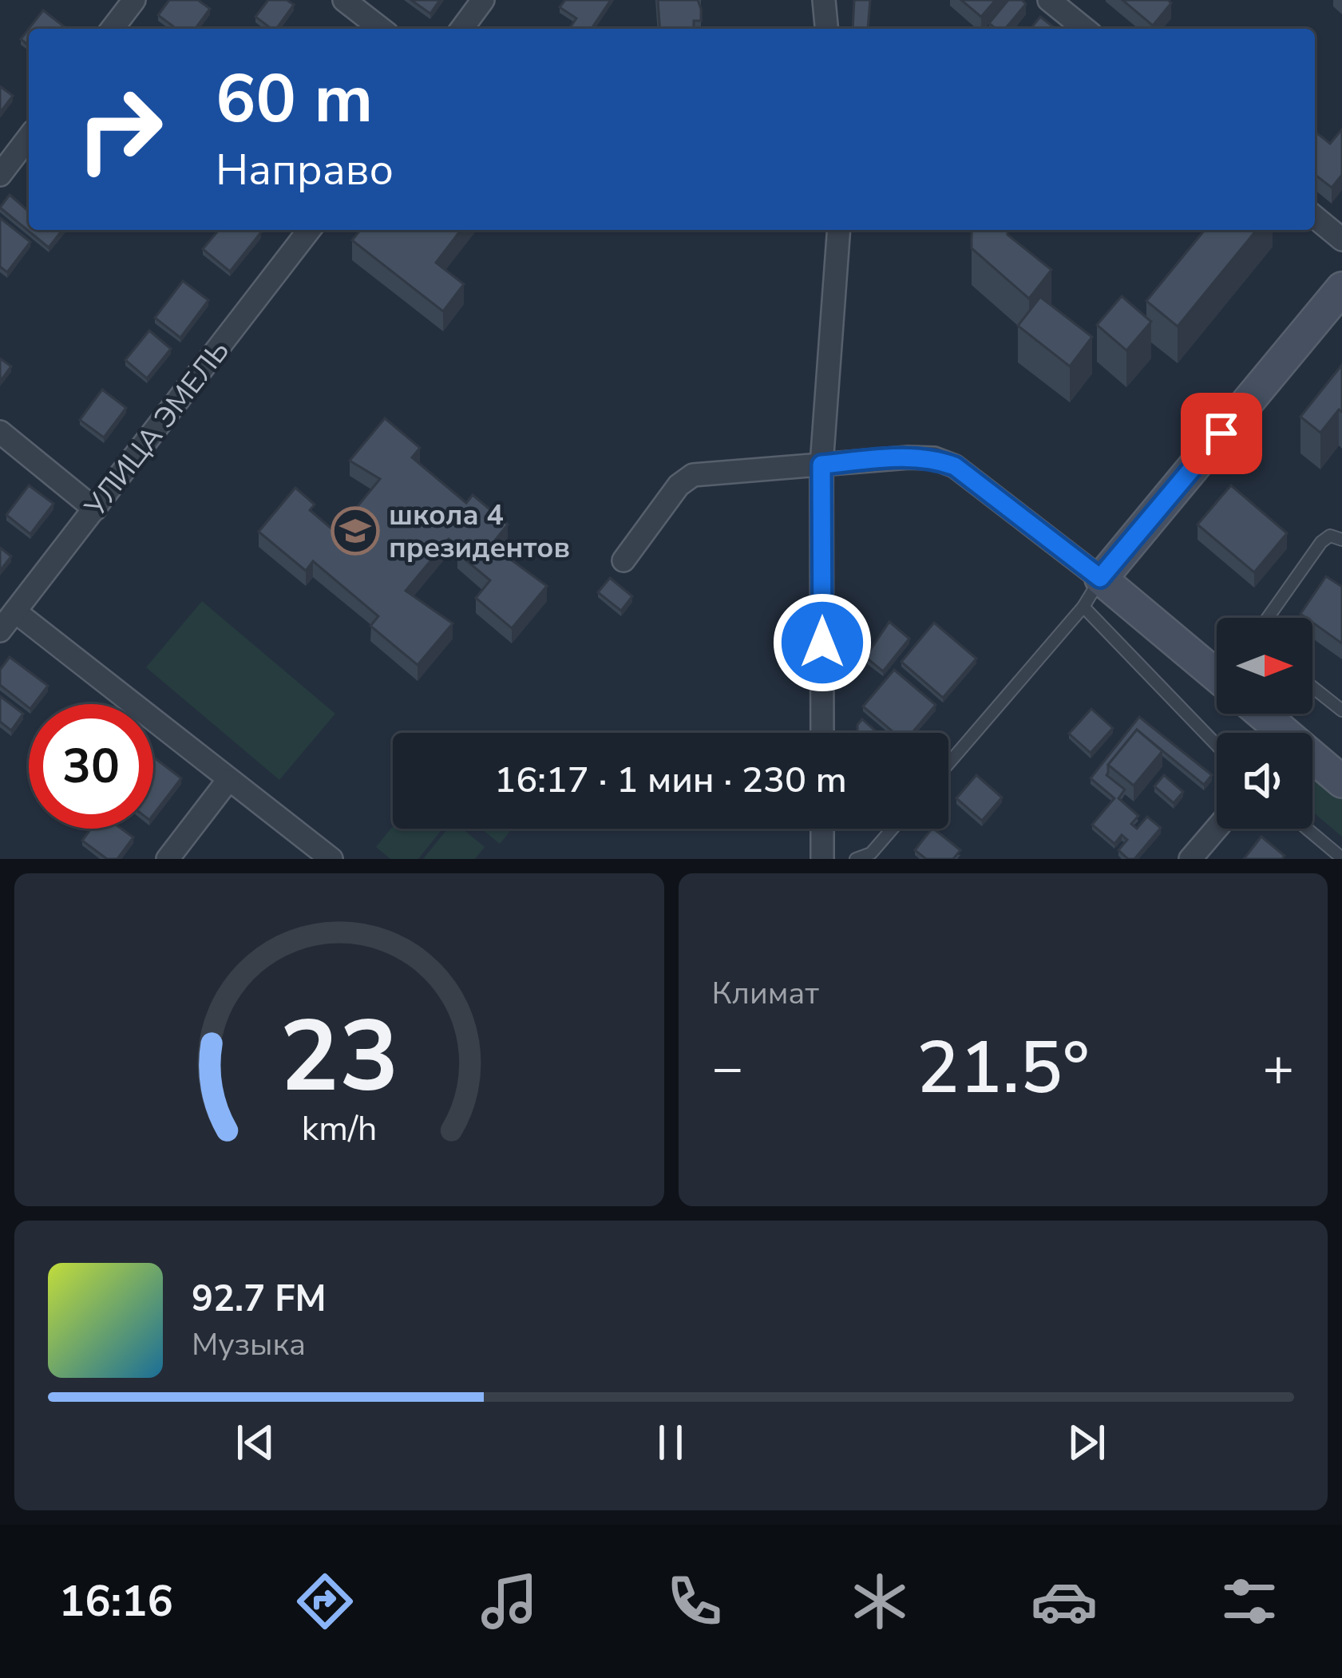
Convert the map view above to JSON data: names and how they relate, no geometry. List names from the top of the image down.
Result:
{
  "streets": {
    "street": ["УЛИЦА ЭМЕЛЬ"]
  },
  "places": {
    "school or university": ["школа 4 президентов"]
  },
  "north": "right",
  "page": {
    "turn": ["60 m", "Направо"],
    "limit": "30",
    "trip": "16:17 · 1 мин · 230 m",
    "tile": "Климат",
    "heat": ["−", "21.5°", "+"],
    "song": ["92.7 FM", "Музыка"],
    "tabs": "16:16",
    "gauge": ["23", "km/h"]
  }
}
